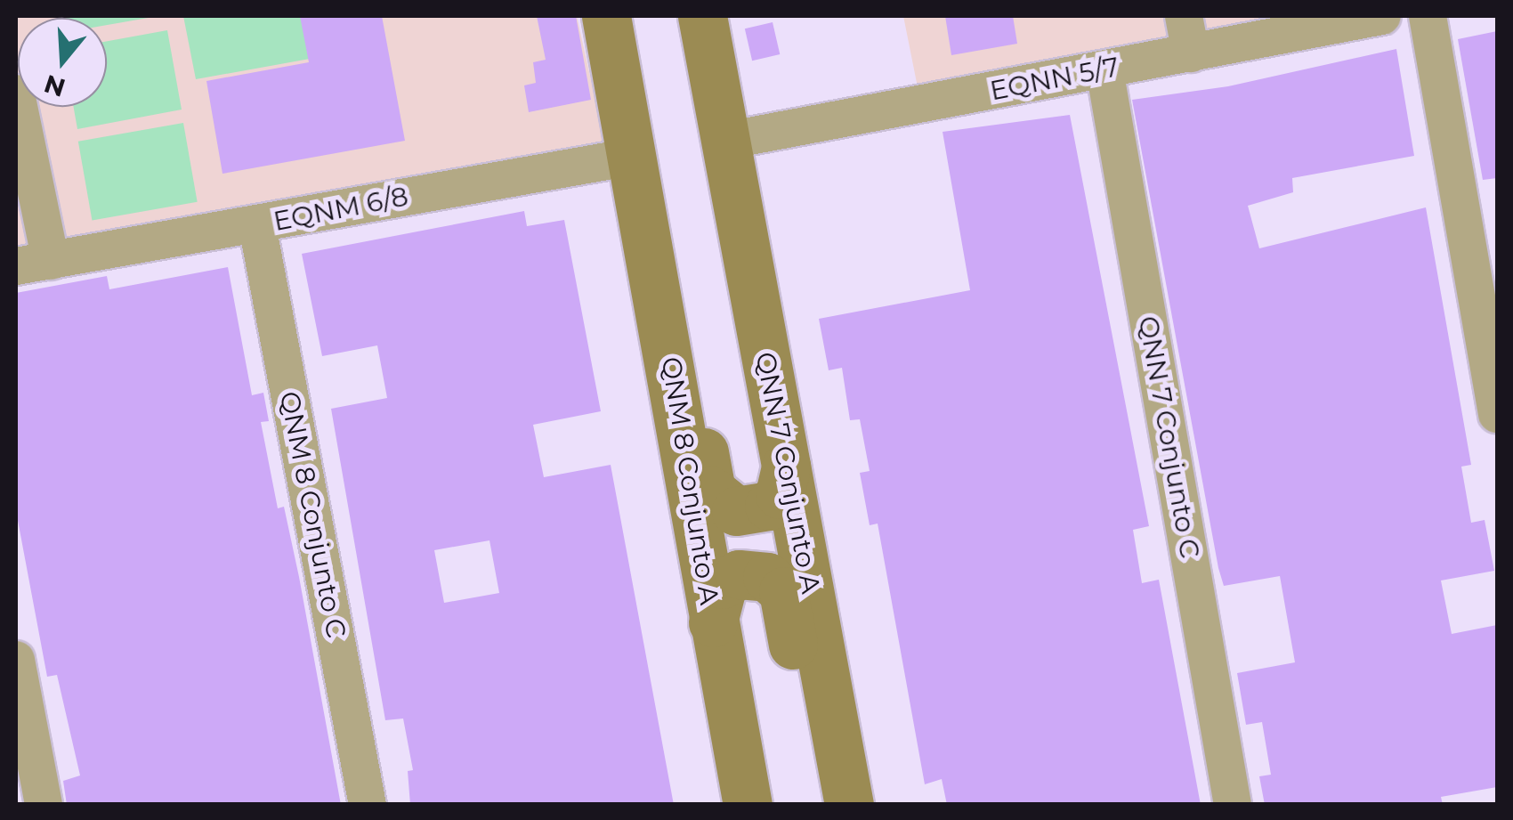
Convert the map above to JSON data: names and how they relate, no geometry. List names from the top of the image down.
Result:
{
  "streets": {
    "main road": ["QNN 7 Conjunto A", "QNM 8 Conjunto A"],
    "street": [
      "EQNN 5/7",
      "EQNM 6/8",
      "QNN 7 Conjunto C",
      "QNM 8 Conjunto C"
    ]
  },
  "crossings": [
    ["EQNN 5/7", "QNN 7 Conjunto C"],
    ["EQNN 5/7", "QNN 7 Conjunto A"],
    ["EQNM 6/8", "QNM 8 Conjunto A"],
    ["EQNM 6/8", "QNM 8 Conjunto C"]
  ],
  "north": "bottom"
}
